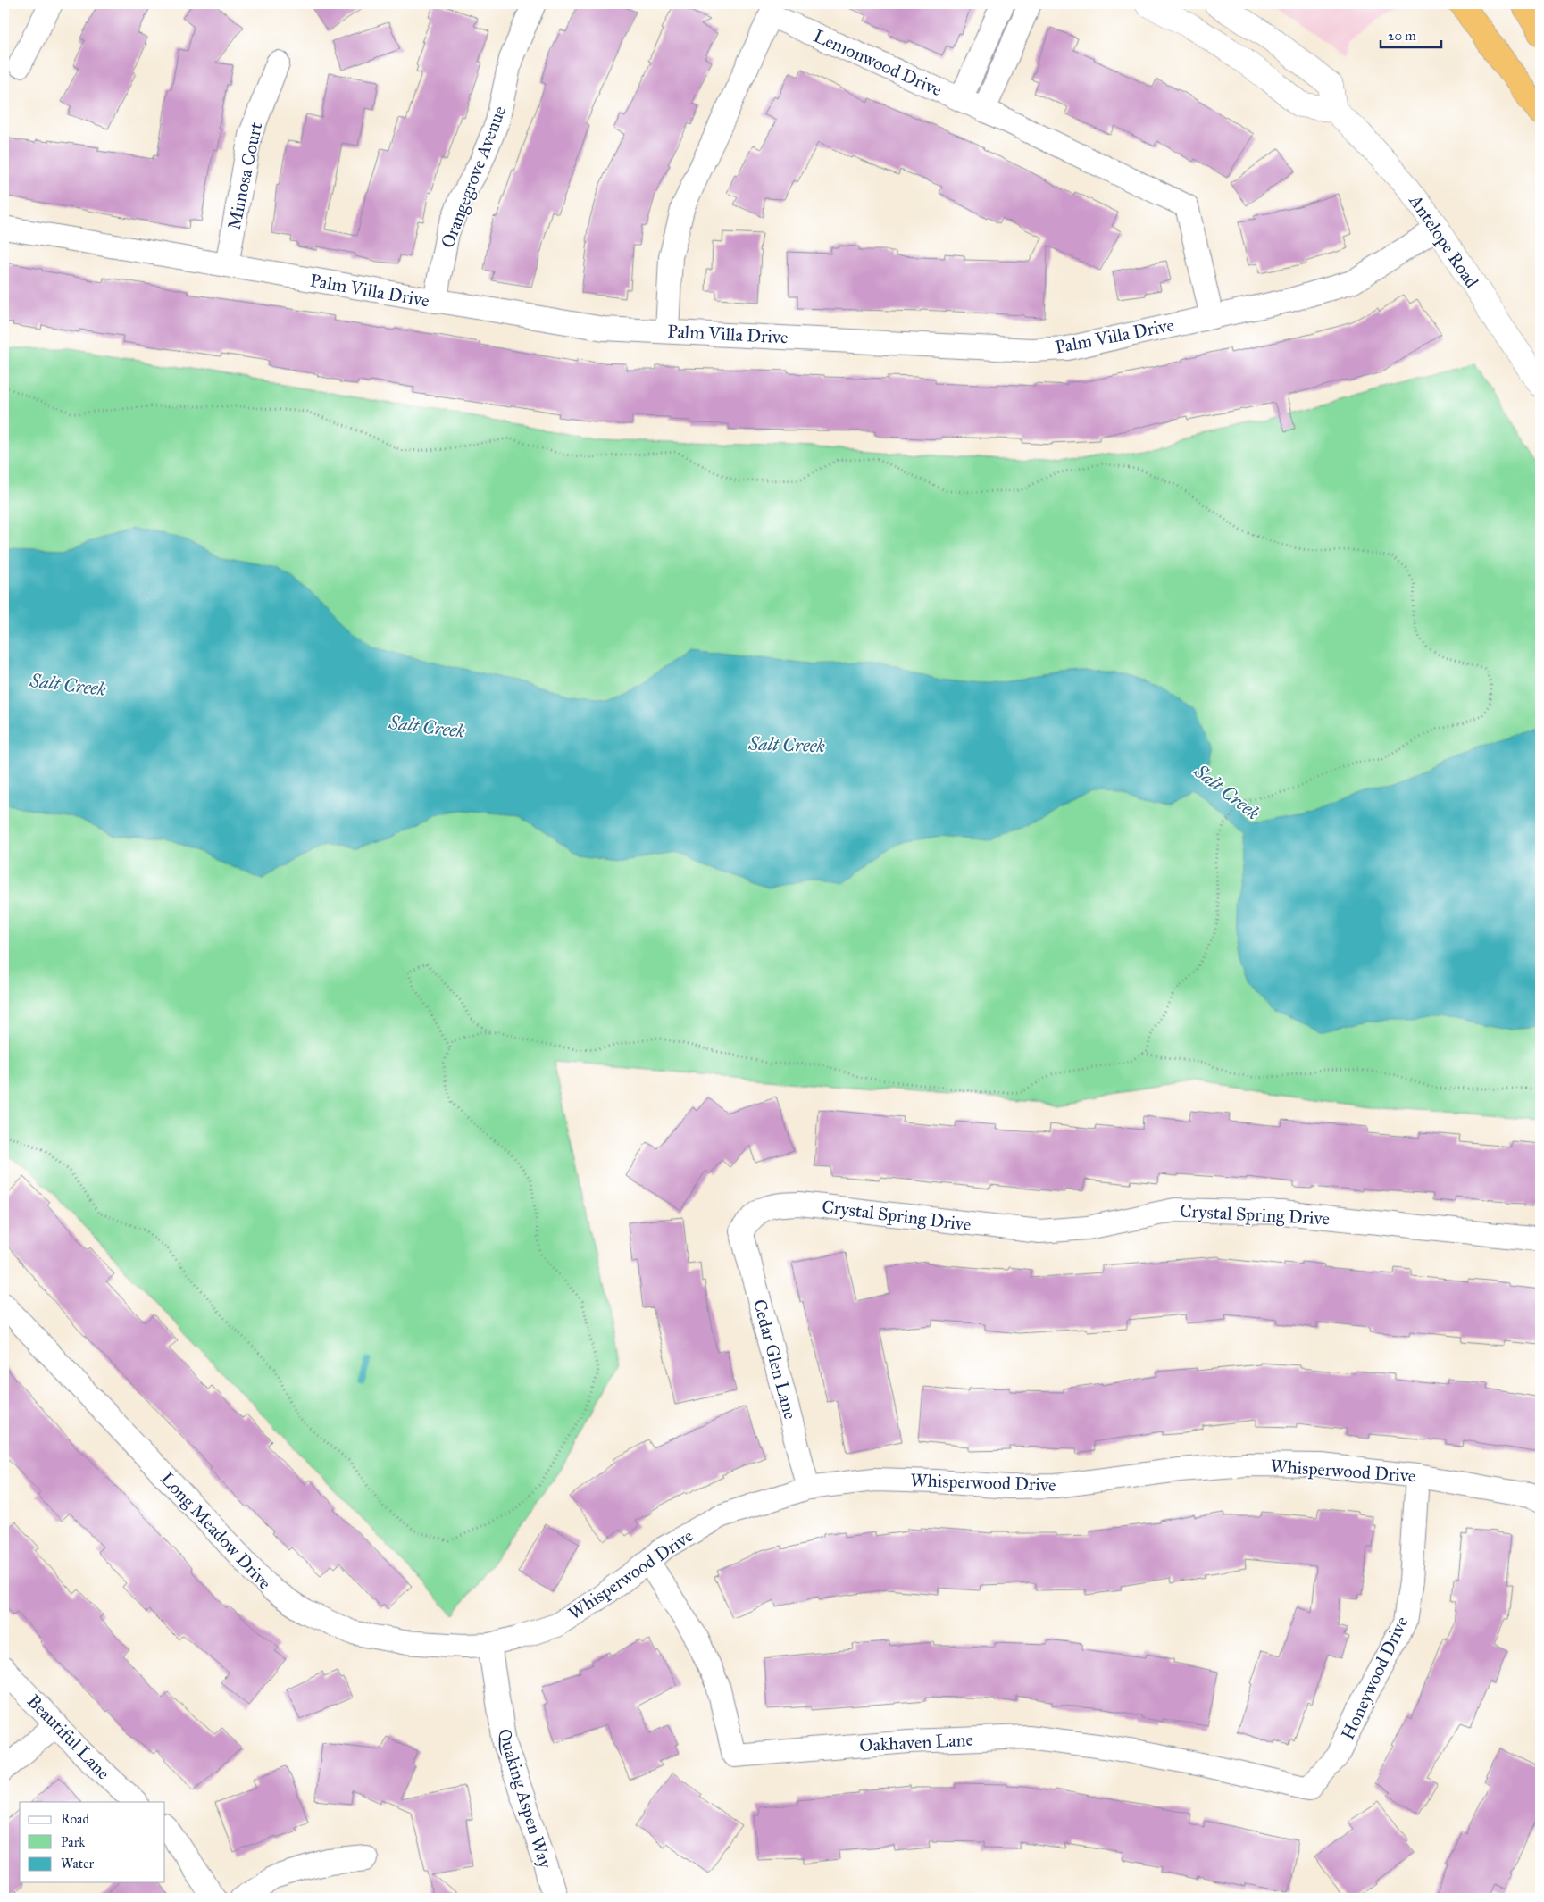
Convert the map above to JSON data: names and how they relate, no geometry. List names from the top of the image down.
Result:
{
  "streets": {
    "street": [
      "Lemonwood Drive",
      "Mimosa Court",
      "Orangegrove Avenue",
      "Antelope Road",
      "Palm Villa Drive",
      "Crystal Spring Drive",
      "Cedar Glen Lane",
      "Whisperwood Drive",
      "Long Meadow Drive",
      "Honeywood Drive",
      "Beautiful Lane",
      "Oakhaven Lane",
      "Quaking Aspen Way"
    ]
  },
  "crossings": [
    ["Lemonwood Drive", "Palm Villa Drive"],
    ["Mimosa Court", "Palm Villa Drive"],
    ["Orangegrove Avenue", "Palm Villa Drive"],
    ["Antelope Road", "Palm Villa Drive"],
    ["Crystal Spring Drive", "Cedar Glen Lane"],
    ["Cedar Glen Lane", "Whisperwood Drive"],
    ["Whisperwood Drive", "Long Meadow Drive"],
    ["Whisperwood Drive", "Honeywood Drive"],
    ["Whisperwood Drive", "Oakhaven Lane"],
    ["Whisperwood Drive", "Quaking Aspen Way"],
    ["Long Meadow Drive", "Quaking Aspen Way"],
    ["Honeywood Drive", "Oakhaven Lane"]
  ],
  "water": ["Salt Creek"],
  "legend": ["Road", "Park", "Water"],
  "scale_bar": "20 m"
}
